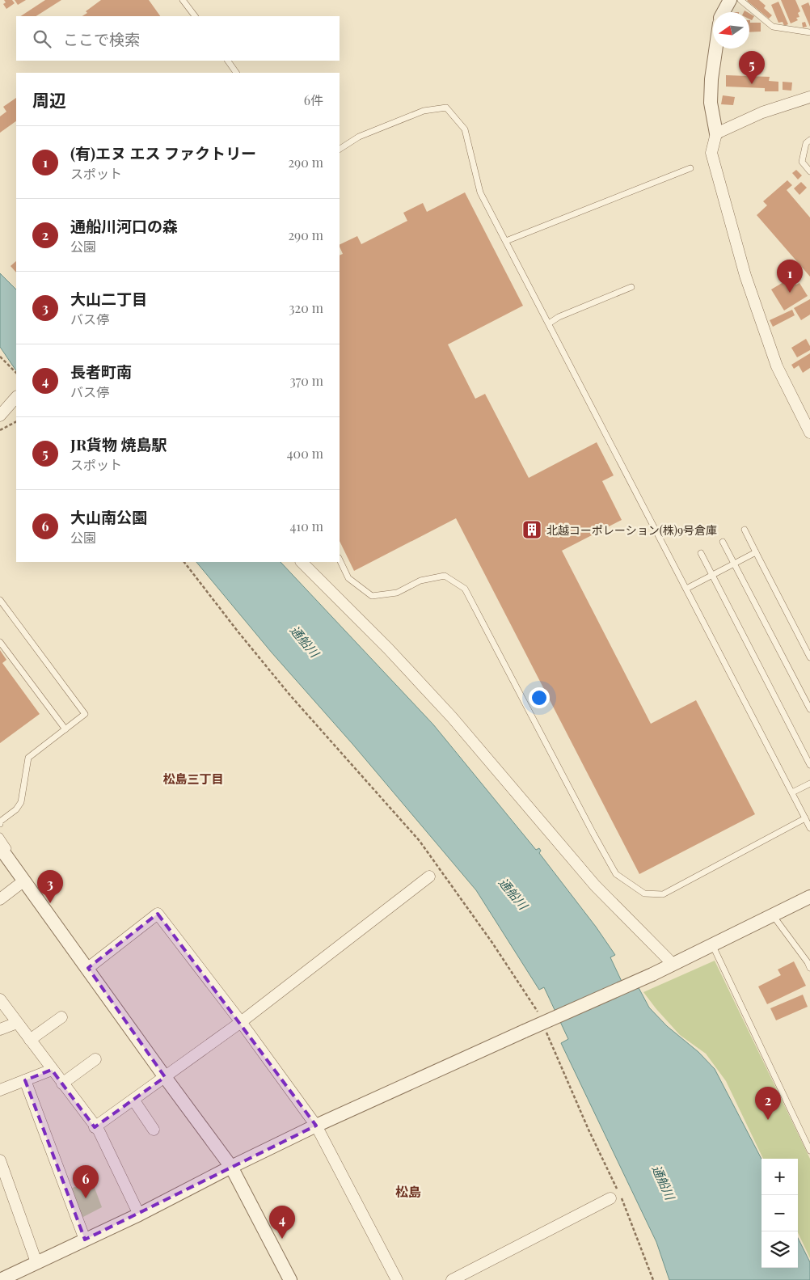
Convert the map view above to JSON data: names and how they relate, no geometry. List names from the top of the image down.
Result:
{
  "districts": ["松島三丁目", "松島"],
  "water": ["通船川"],
  "places": {
    "building": ["北越コーポレーション(株)9号倉庫"]
  },
  "north": "left",
  "page": {
    "search": "ここで検索",
    "pins": [
      "5",
      "1",
      "3",
      "2",
      "6",
      "4"
    ],
    "heading": ["周辺", "6件"],
    "list": [
      {
        "mark": "1",
        "name": "(有)エヌ エス ファクトリー",
        "note": "スポット",
        "value": "290 m"
      },
      {
        "mark": "2",
        "name": "通船川河口の森",
        "note": "公園",
        "value": "290 m"
      },
      {
        "mark": "3",
        "name": "大山二丁目",
        "note": "バス停",
        "value": "320 m"
      },
      {
        "mark": "4",
        "name": "長者町南",
        "note": "バス停",
        "value": "370 m"
      },
      {
        "mark": "5",
        "name": "JR貨物 焼島駅",
        "note": "スポット",
        "value": "400 m"
      },
      {
        "mark": "6",
        "name": "大山南公園",
        "note": "公園",
        "value": "410 m"
      }
    ],
    "map_buttons": ["+", "−"]
  }
}
